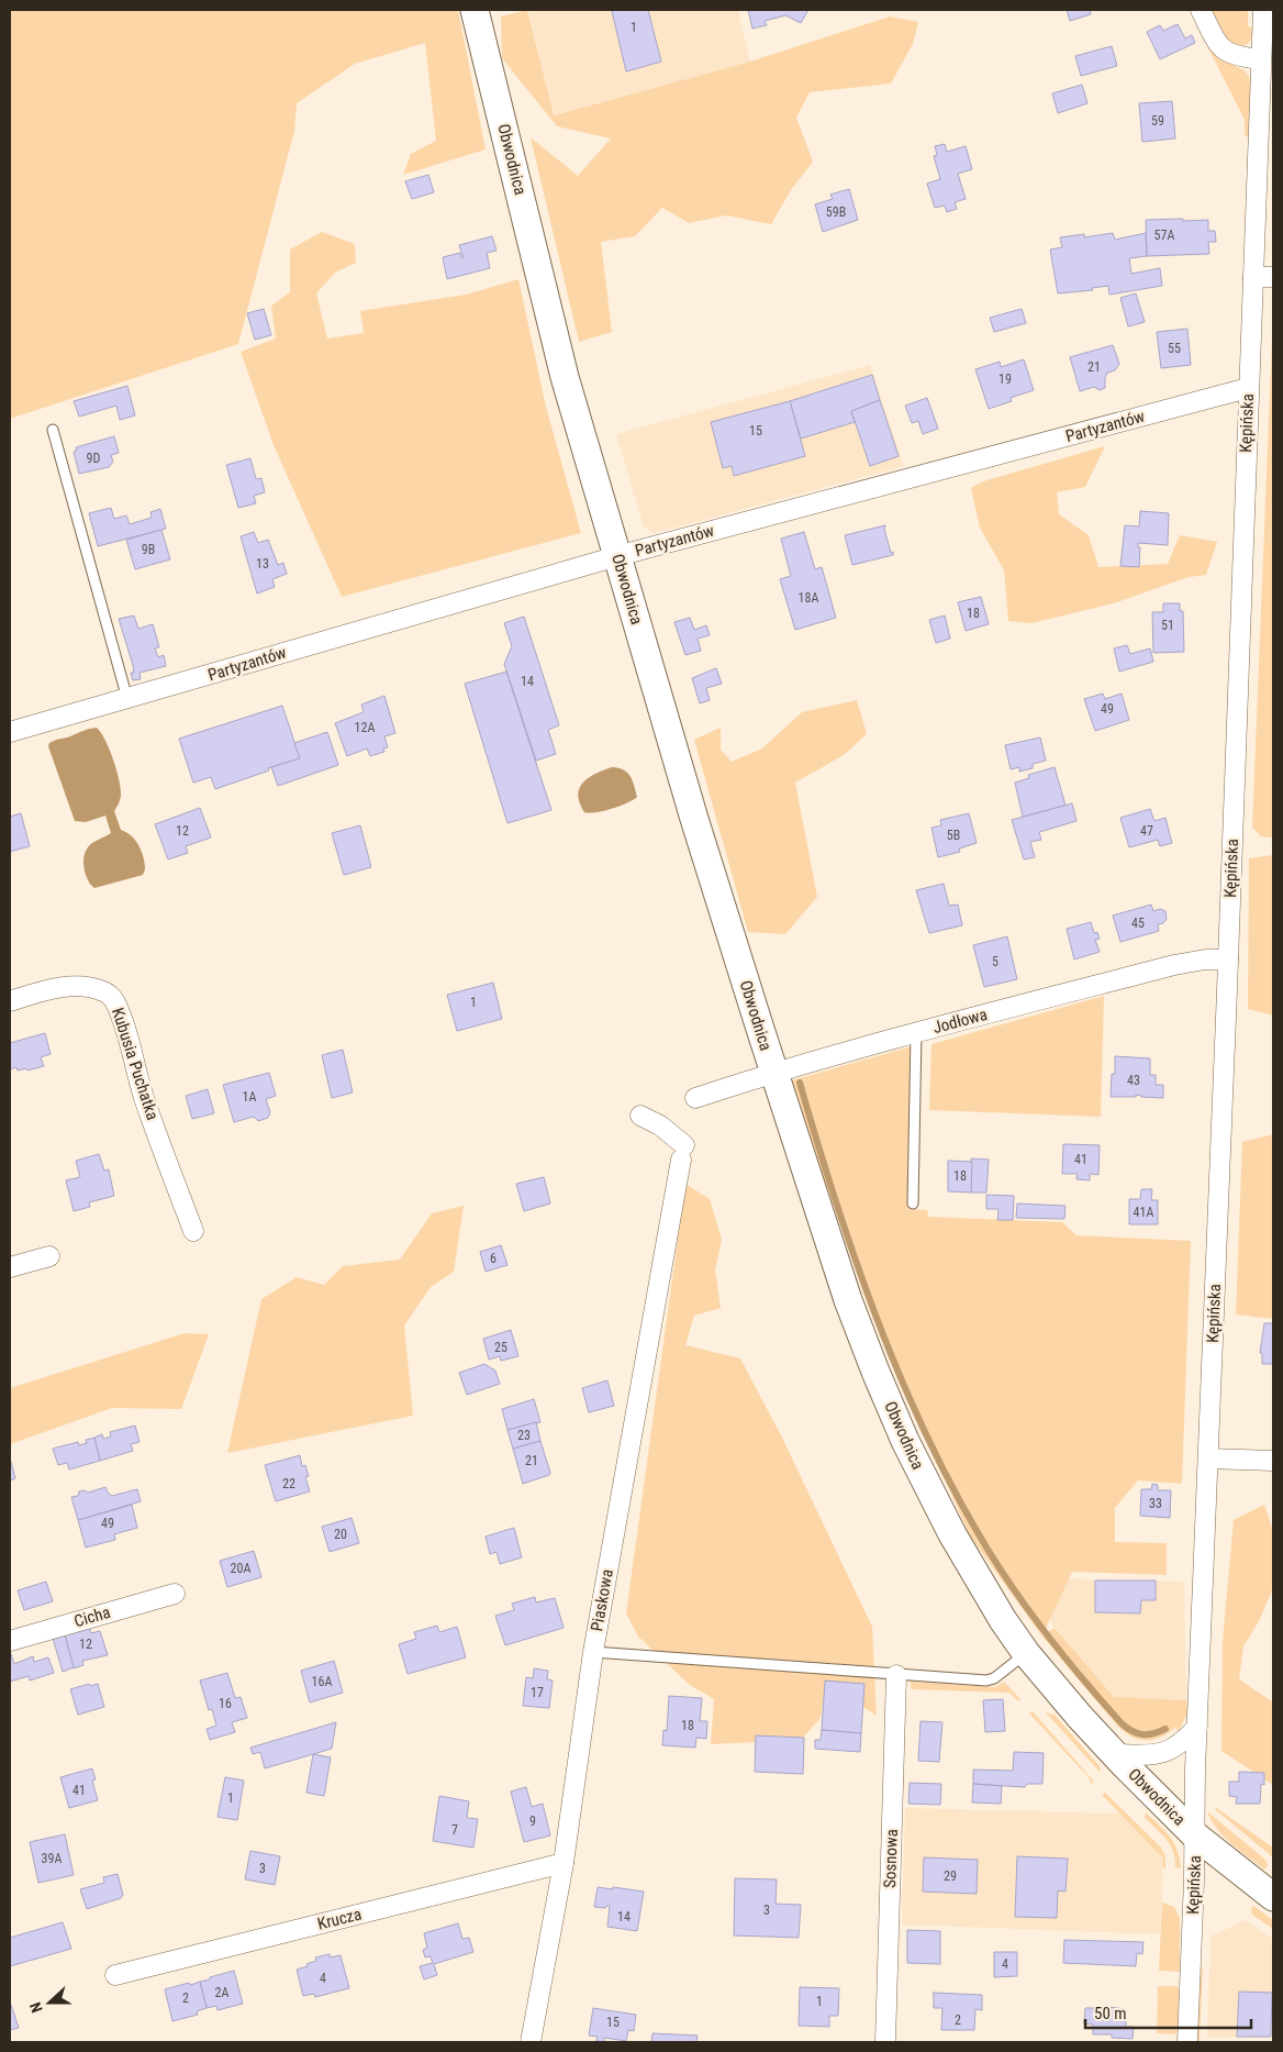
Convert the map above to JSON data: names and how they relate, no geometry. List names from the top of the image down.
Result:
{
  "streets": {
    "main road": ["Obwodnica"],
    "street": [
      "Kępińska",
      "Partyzantów",
      "Jodłowa",
      "Kubusia Puchatka",
      "Piaskowa",
      "Cicha",
      "Sosnowa",
      "Krucza"
    ]
  },
  "crossings": [
    ["Obwodnica", "Kępińska"],
    ["Obwodnica", "Partyzantów"],
    ["Obwodnica", "Jodłowa"],
    ["Kępińska", "Partyzantów"],
    ["Kępińska", "Jodłowa"],
    ["Piaskowa", "Krucza"]
  ],
  "house_numbers": [
    "1",
    "59",
    "59B",
    "57A",
    "55",
    "21",
    "19",
    "15",
    "9D",
    "9B",
    "13",
    "18A",
    "18",
    "51",
    "14",
    "49",
    "12A",
    "12",
    "47",
    "5B",
    "45",
    "5",
    "1",
    "43",
    "1A",
    "41",
    "18",
    "41A",
    "6",
    "25",
    "23",
    "21",
    "22",
    "33",
    "49",
    "20",
    "20A",
    "12",
    "16A",
    "17",
    "16",
    "18",
    "41",
    "1",
    "9",
    "7",
    "39A",
    "3",
    "29",
    "3",
    "14",
    "4",
    "4",
    "2A",
    "2",
    "1",
    "2",
    "15"
  ],
  "scale_bar": "50 m",
  "north": "left"
}
